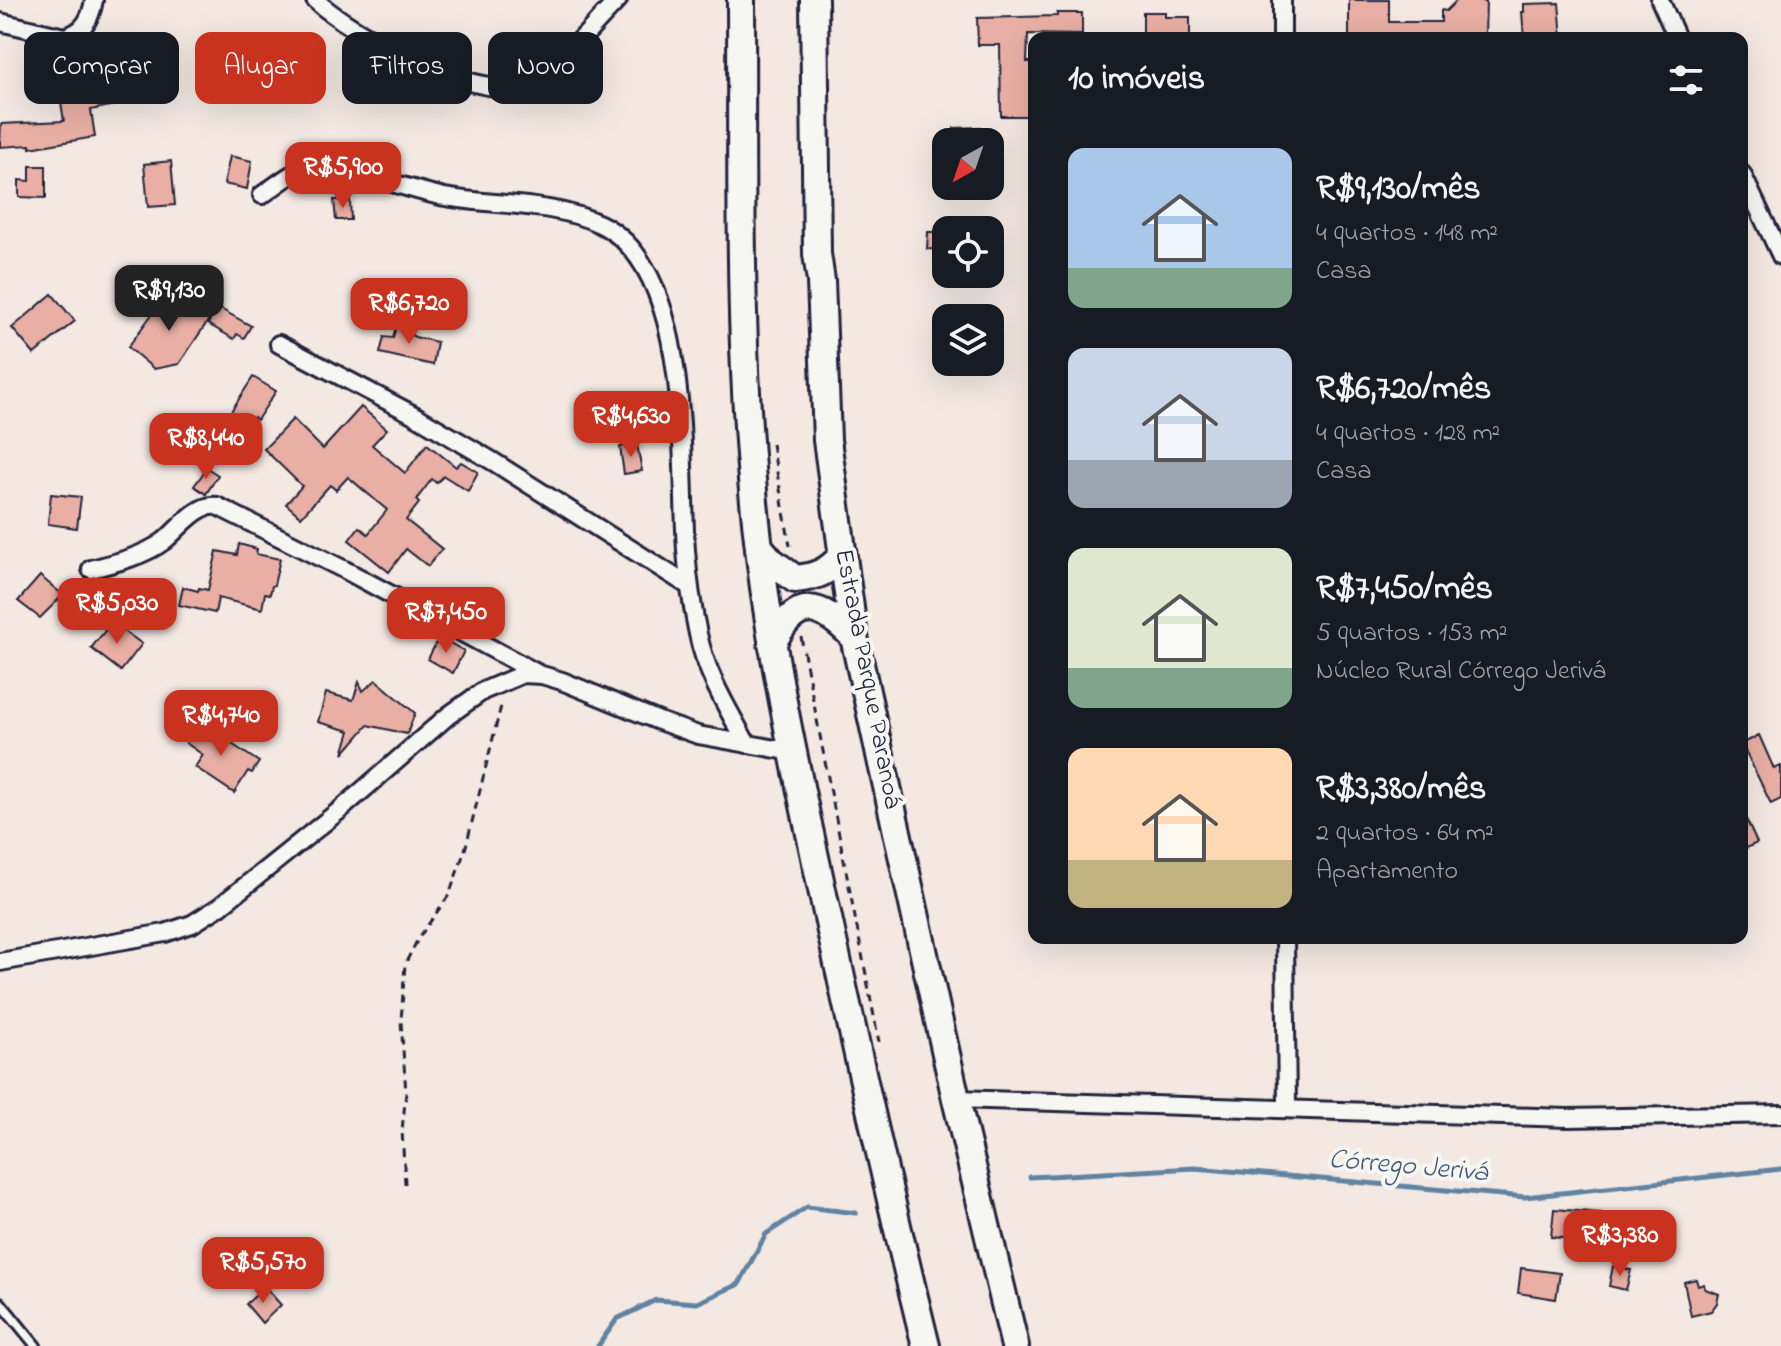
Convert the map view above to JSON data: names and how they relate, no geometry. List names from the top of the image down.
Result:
{
  "streets": {
    "main road": ["Estrada Parque Paranoá"]
  },
  "water": ["Córrego Jerivá"],
  "north": "bottom left",
  "page": {
    "chip": [
      "Comprar",
      "Alugar",
      "Filtros",
      "Novo"
    ],
    "heading": "10 imóveis",
    "list": [
      {
        "name": "R$9,130/mês",
        "note": "4 quartos · 148 m² · Casa"
      },
      {
        "name": "R$6,720/mês",
        "note": "4 quartos · 128 m² · Casa"
      },
      {
        "name": "R$7,450/mês",
        "note": "5 quartos · 153 m² · Núcleo Rural Córrego Jerivá"
      },
      {
        "name": "R$3,380/mês",
        "note": "2 quartos · 64 m² · Apartamento"
      }
    ],
    "price": [
      "R$5,900",
      "R$9,130",
      "R$6,720",
      "R$4,630",
      "R$8,440",
      "R$5,030",
      "R$7,450",
      "R$4,740",
      "R$3,380",
      "R$5,570"
    ]
  }
}
